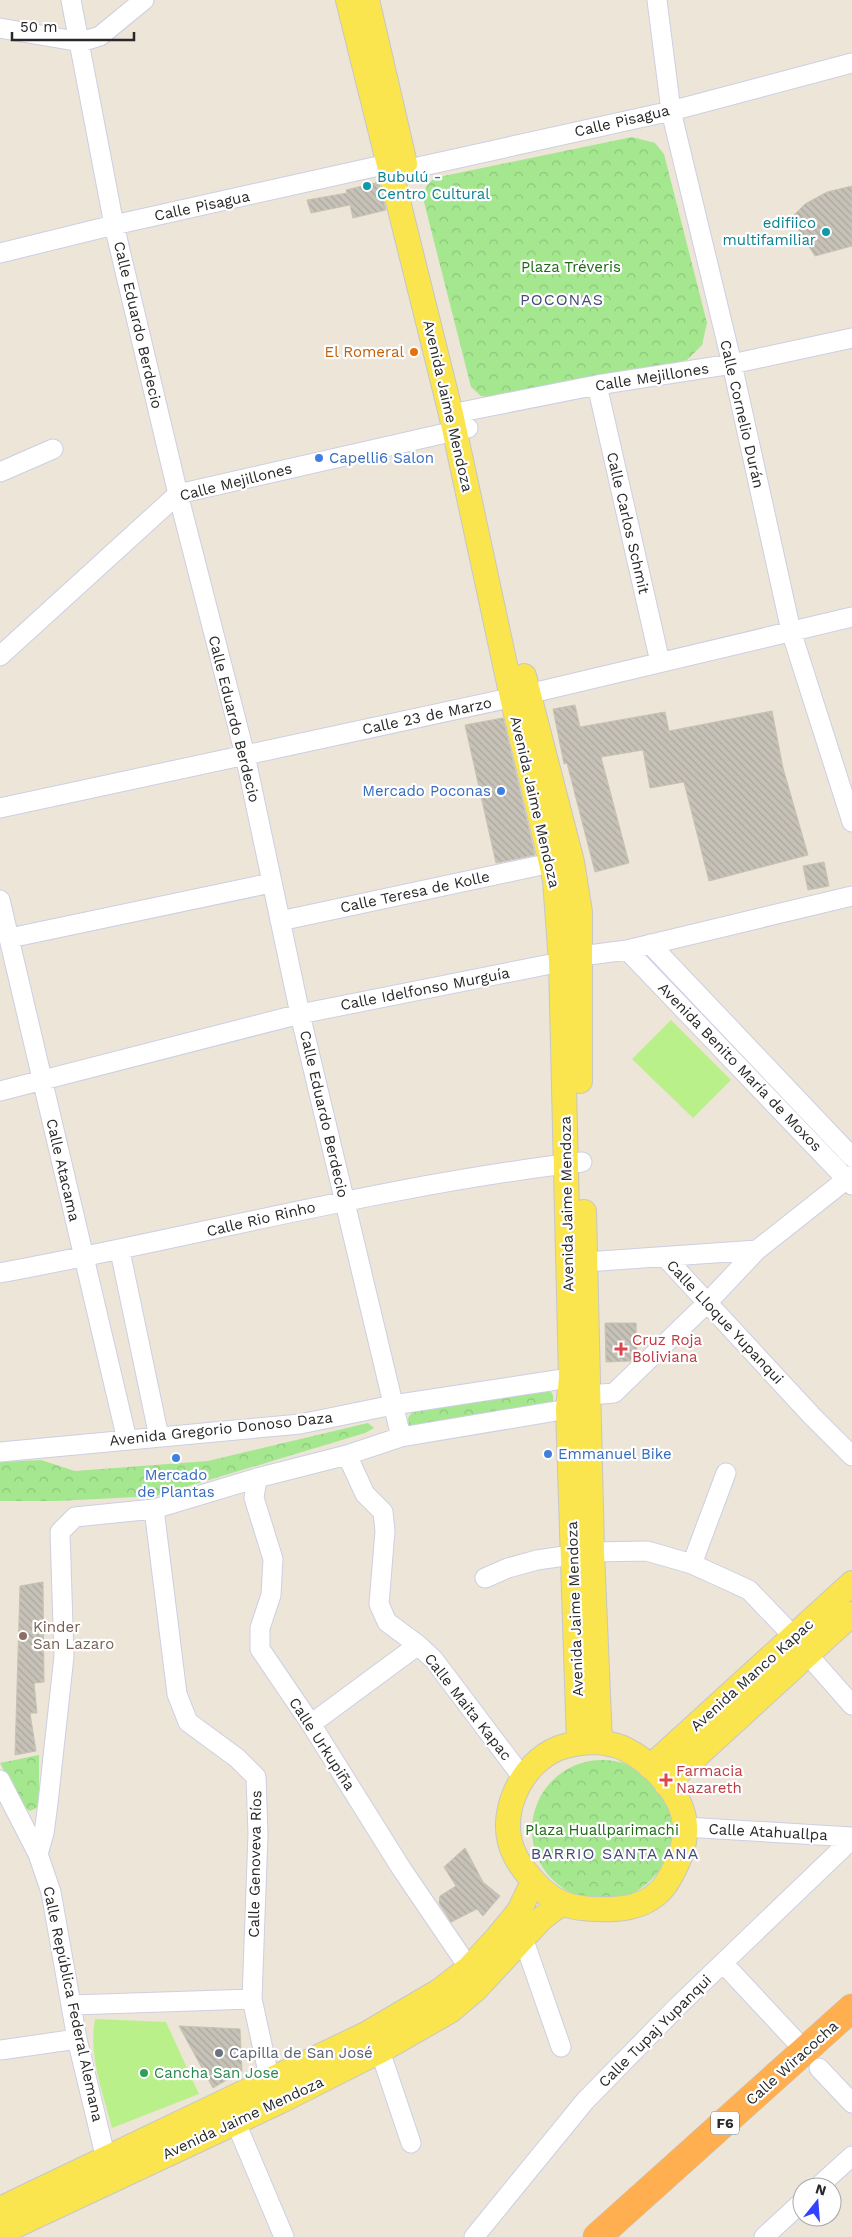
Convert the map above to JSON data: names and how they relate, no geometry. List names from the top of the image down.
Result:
{
  "streets": {
    "highway": ["Calle Wiracocha", "F6"],
    "main road": ["Avenida Jaime Mendoza", "Avenida Manco Kapac"],
    "street": [
      "Calle Pisagua",
      "Calle Eduardo Berdecio",
      "Calle Mejillones",
      "Calle Cornelio Durán",
      "Calle Carlos Schmit",
      "Calle 23 de Marzo",
      "Calle Teresa de Kolle",
      "Calle Idelfonso Murguía",
      "Avenida Benito María de Moxos",
      "Calle Atacama",
      "Calle Rio Rinho",
      "Calle Lloque Yupanqui",
      "Avenida Gregorio Donoso Daza",
      "Calle Maita Kapac",
      "Calle Urkupiña",
      "Calle Atahuallpa",
      "Calle Genoveva Ríos",
      "Calle República Federal Alemana",
      "Calle Tupaj Yupanqui"
    ]
  },
  "crossings": [
    ["Calle Pisagua", "Calle Eduardo Berdecio"],
    ["Calle Pisagua", "Avenida Jaime Mendoza"],
    ["Calle Pisagua", "Calle Cornelio Durán"],
    ["Calle Eduardo Berdecio", "Calle Mejillones"],
    ["Calle Eduardo Berdecio", "Calle 23 de Marzo"],
    ["Calle Eduardo Berdecio", "Calle Teresa de Kolle"],
    ["Calle Eduardo Berdecio", "Calle Idelfonso Murguía"],
    ["Calle Eduardo Berdecio", "Calle Rio Rinho"],
    ["Calle Eduardo Berdecio", "Avenida Gregorio Donoso Daza"],
    ["Calle Mejillones", "Avenida Jaime Mendoza"],
    ["Calle Mejillones", "Calle Cornelio Durán"],
    ["Calle Mejillones", "Calle Carlos Schmit"],
    ["Avenida Jaime Mendoza", "Calle 23 de Marzo"],
    ["Avenida Jaime Mendoza", "Calle Teresa de Kolle"],
    ["Avenida Jaime Mendoza", "Calle Idelfonso Murguía"],
    ["Avenida Jaime Mendoza", "Calle Rio Rinho"],
    ["Avenida Jaime Mendoza", "Calle Lloque Yupanqui"],
    ["Avenida Jaime Mendoza", "Avenida Gregorio Donoso Daza"],
    ["Avenida Jaime Mendoza", "Avenida Manco Kapac"],
    ["Avenida Jaime Mendoza", "Calle Maita Kapac"],
    ["Avenida Jaime Mendoza", "Calle Urkupiña"],
    ["Avenida Jaime Mendoza", "Calle Atahuallpa"],
    ["Avenida Jaime Mendoza", "Calle Genoveva Ríos"],
    ["Avenida Jaime Mendoza", "Calle República Federal Alemana"],
    ["Calle Cornelio Durán", "Calle 23 de Marzo"],
    ["Calle Carlos Schmit", "Calle 23 de Marzo"],
    ["Calle Idelfonso Murguía", "Avenida Benito María de Moxos"],
    ["Calle Idelfonso Murguía", "Calle Atacama"],
    ["Calle Atacama", "Calle Rio Rinho"],
    ["Calle Atacama", "Avenida Gregorio Donoso Daza"],
    ["Avenida Manco Kapac", "Calle Maita Kapac"],
    ["Avenida Manco Kapac", "Calle Atahuallpa"],
    ["Calle Maita Kapac", "Calle Atahuallpa"],
    ["Calle Atahuallpa", "Calle Tupaj Yupanqui"]
  ],
  "districts": ["POCONAS", "BARRIO SANTA ANA"],
  "parks": ["Plaza Tréveris", "Plaza Huallparimachi"],
  "places": {
    "other": [
      "Bubulú - Centro Cultural",
      "edifiico multifamiliar",
      "El Romeral",
      "Capelli6 Salon",
      "Mercado Poconas",
      "Emmanuel Bike",
      "Mercado de Plantas",
      "Kinder San Lazaro",
      "Capilla de San José",
      "Cancha San Jose"
    ],
    "health": ["Cruz Roja Boliviana", "Farmacia Nazareth"]
  },
  "scale_bar": "50 m",
  "north": "top"
}
